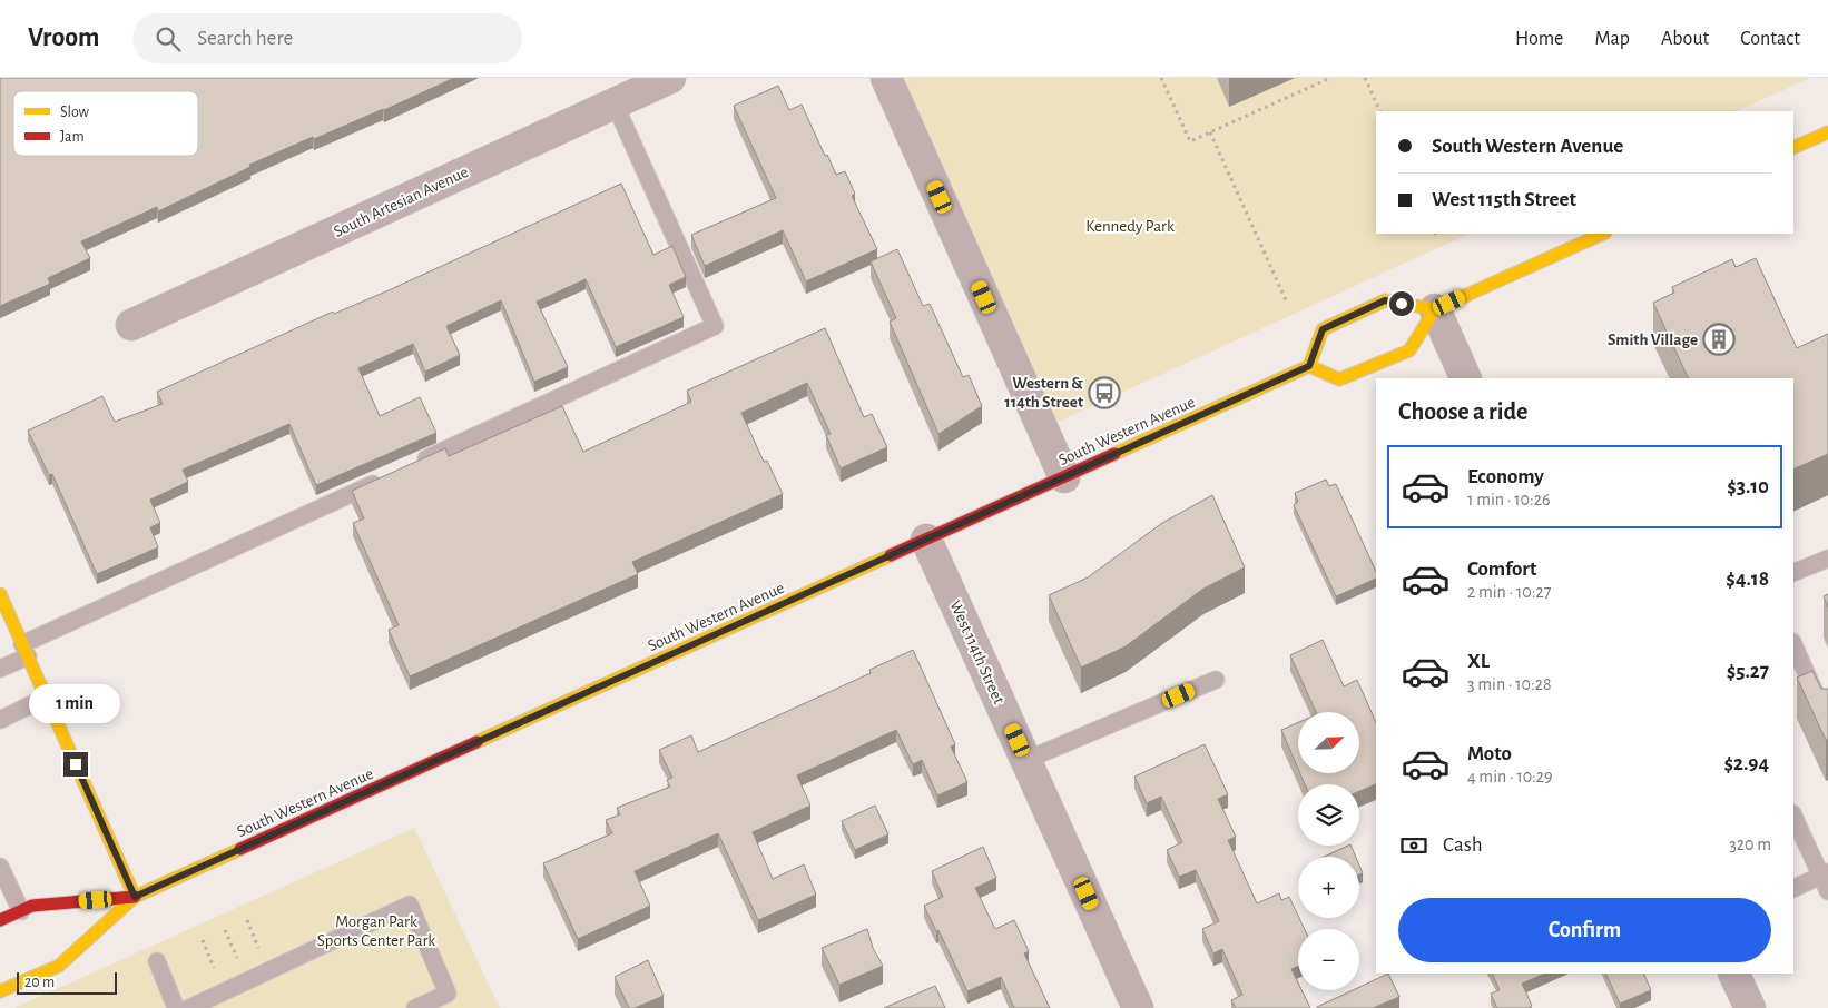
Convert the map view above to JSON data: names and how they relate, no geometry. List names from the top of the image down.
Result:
{
  "streets": {
    "main road": ["South Western Avenue"],
    "street": ["South Artesian Avenue", "West 114th Street"]
  },
  "crossings": [
    ["South Western Avenue", "West 114th Street"]
  ],
  "parks": ["Kennedy Park", "Morgan Park Sports Center Park"],
  "places": {
    "building": ["Smith Village"],
    "bus stop": ["Western & 114th Street"]
  },
  "legend": ["Slow", "Jam"],
  "scale_bar": "20 m",
  "north": "top right",
  "page": {
    "header": "Vroom",
    "search": "Search here",
    "nav": [
      "Home",
      "Map",
      "About",
      "Contact"
    ],
    "banner": ["South Western Avenue", "West 115th Street"],
    "heading": "Choose a ride",
    "list": [
      {
        "name": "Economy",
        "note": "1 min · 10:26",
        "value": "$3.10"
      },
      {
        "name": "Comfort",
        "note": "2 min · 10:27",
        "value": "$4.18"
      },
      {
        "name": "XL",
        "note": "3 min · 10:28",
        "value": "$5.27"
      },
      {
        "name": "Moto",
        "note": "4 min · 10:29",
        "value": "$2.94"
      }
    ],
    "bubble": "1 min",
    "map_buttons": ["+", "−"],
    "pay": ["Cash", "320 m"],
    "buttons": "Confirm",
    "scale": "20 m"
  }
}
